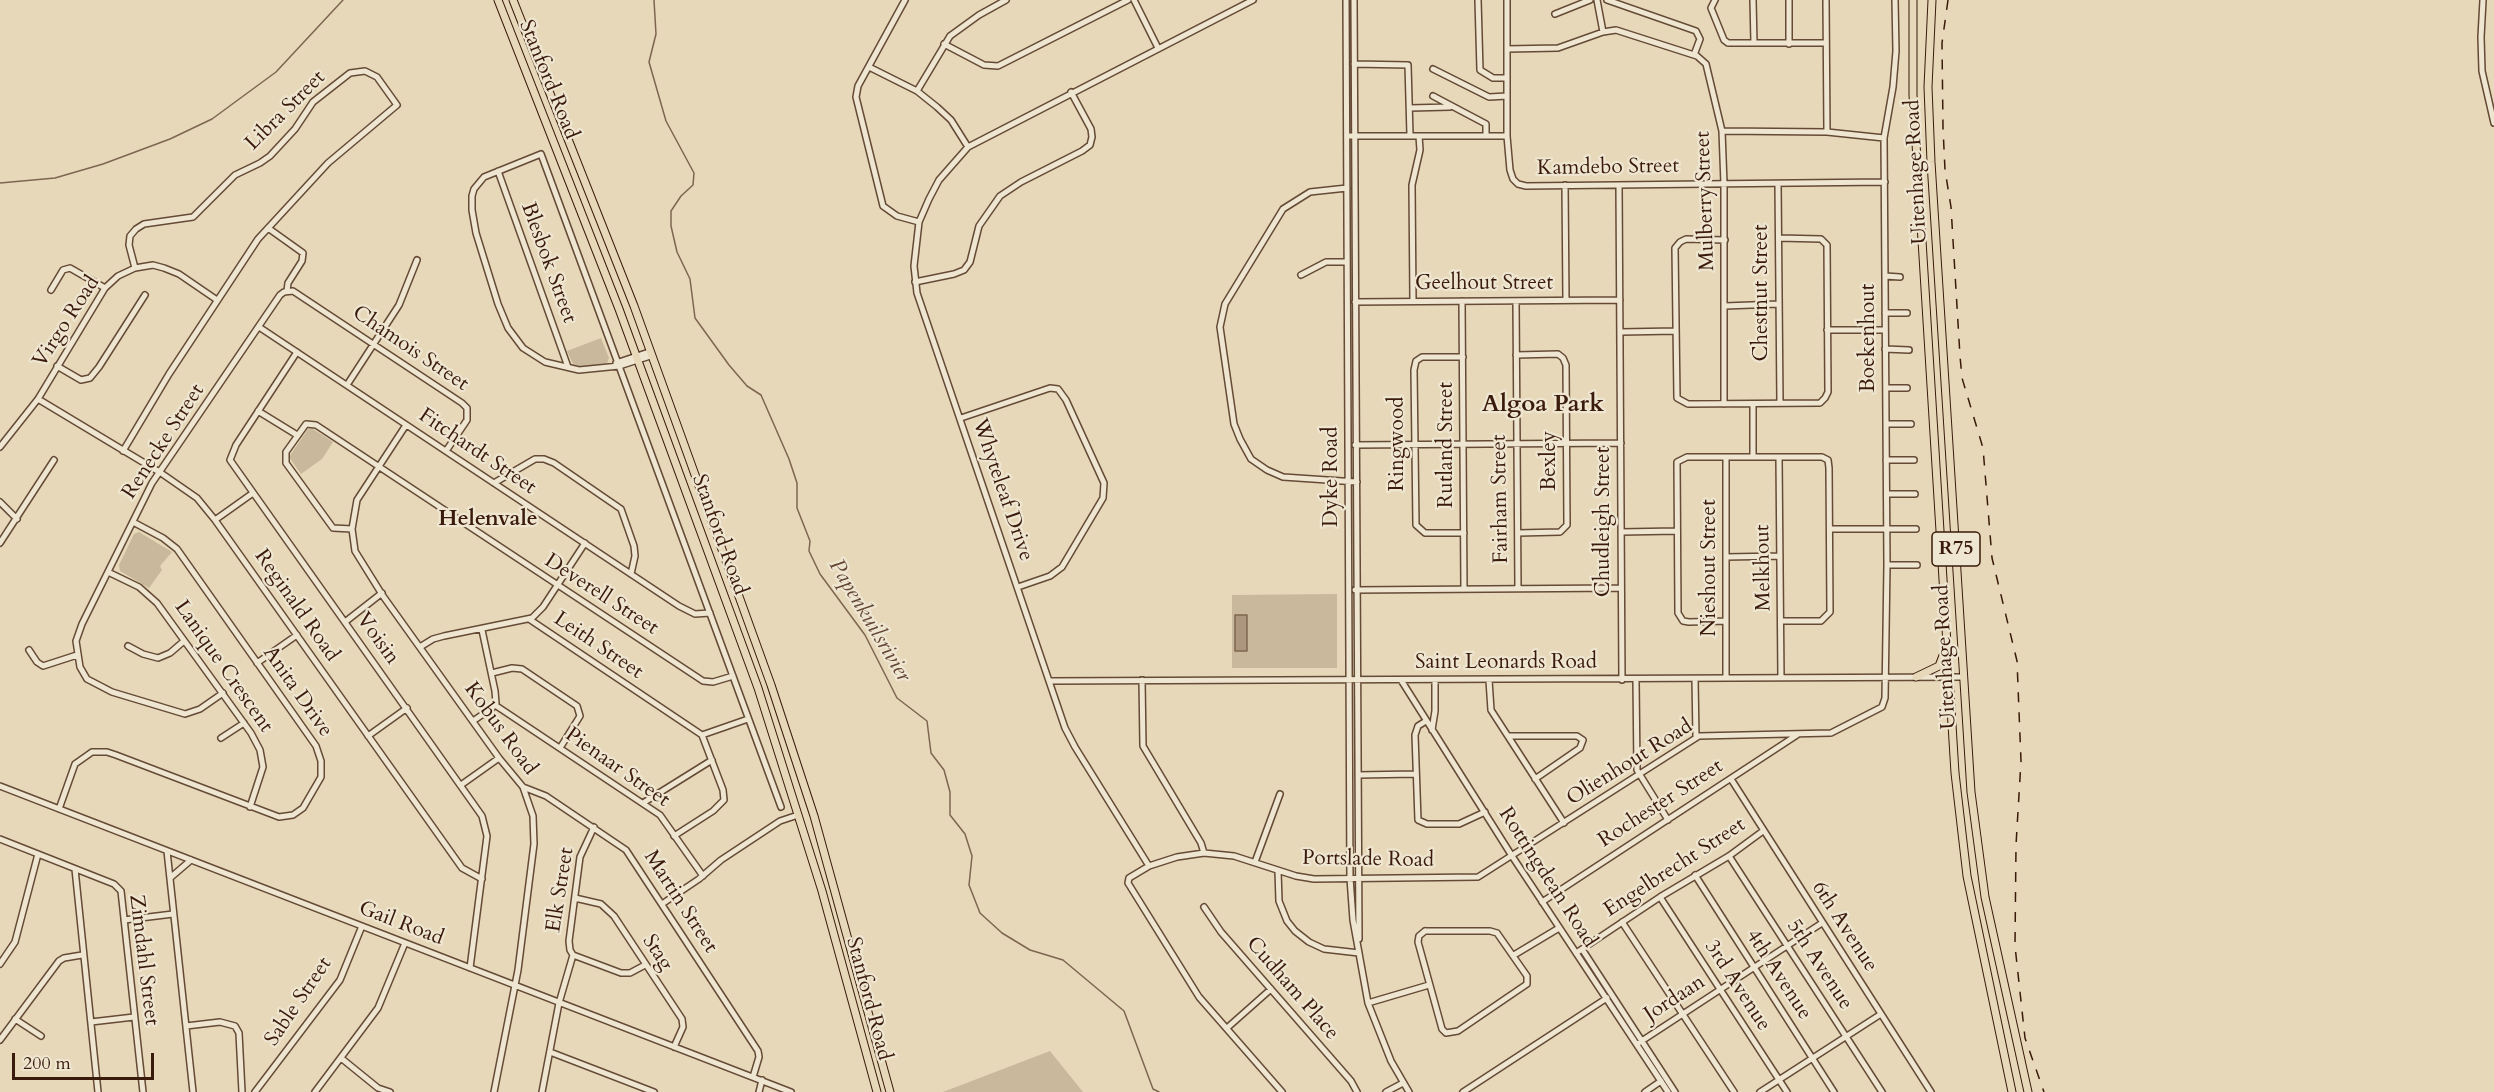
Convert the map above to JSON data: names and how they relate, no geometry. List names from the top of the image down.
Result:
{
  "streets": {
    "main road": ["Stanford Road", "Uitenhage Road", "R75"],
    "street": [
      "Libra Street",
      "Kamdebo Street",
      "Mulberry Street",
      "Blesbok Street",
      "Geelhout Street",
      "Chestnut Street",
      "Virgo Road",
      "Boekenhout",
      "Chamois Street",
      "Renecke Street",
      "Ringwood",
      "Rutland Street",
      "Fitchardt Street",
      "Bexley",
      "Dyke Road",
      "Whyteleaf Drive",
      "Fairham Street",
      "Chudleigh Street",
      "Nieshout Street",
      "Melkhout",
      "Deverell Street",
      "Reginald Road",
      "Voisin",
      "Leith Street",
      "Saint Leonards Road",
      "Lanique Crescent",
      "Anita Drive",
      "Kobus Road",
      "Olienhout Road",
      "Pienaar Street",
      "Rochester Street",
      "Portslade Road",
      "Engelbrecht Street",
      "Rottingdean Road",
      "Elk Street",
      "Martin Street",
      "Gail Road",
      "6th Avenue",
      "Stag",
      "Zimdahl Street",
      "5th Avenue",
      "4th Avenue",
      "3rd Avenue",
      "Cudham Place",
      "Jordaan",
      "Sable Street"
    ]
  },
  "crossings": [
    ["Stanford Road", "Blesbok Street"],
    ["Stanford Road", "Fitchardt Street"],
    ["Stanford Road", "Deverell Street"],
    ["Libra Street", "Virgo Road"],
    ["Libra Street", "Renecke Street"],
    ["Kamdebo Street", "Mulberry Street"],
    ["Kamdebo Street", "Chestnut Street"],
    ["Kamdebo Street", "Boekenhout"],
    ["Kamdebo Street", "Chudleigh Street"],
    ["Uitenhage Road", "Saint Leonards Road"],
    ["Geelhout Street", "Rutland Street"],
    ["Geelhout Street", "Dyke Road"],
    ["Geelhout Street", "Fairham Street"],
    ["Geelhout Street", "Chudleigh Street"],
    ["Virgo Road", "Reginald Road"],
    ["Boekenhout", "Saint Leonards Road"],
    ["Boekenhout", "Olienhout Road"],
    ["Chamois Street", "Renecke Street"],
    ["Chamois Street", "Fitchardt Street"],
    ["Renecke Street", "Fitchardt Street"],
    ["Renecke Street", "Reginald Road"],
    ["Renecke Street", "Lanique Crescent"],
    ["Renecke Street", "Anita Drive"],
    ["Ringwood", "Rutland Street"],
    ["Fitchardt Street", "Voisin"],
    ["Fitchardt Street", "Kobus Road"],
    ["Bexley", "Fairham Street"],
    ["Dyke Road", "Saint Leonards Road"],
    ["Dyke Road", "Portslade Road"],
    ["Whyteleaf Drive", "Saint Leonards Road"],
    ["Whyteleaf Drive", "Portslade Road"],
    ["Chudleigh Street", "Saint Leonards Road"],
    ["Nieshout Street", "Saint Leonards Road"],
    ["Melkhout", "Saint Leonards Road"],
    ["Deverell Street", "Kobus Road"],
    ["Reginald Road", "Voisin"],
    ["Voisin", "Gail Road"],
    ["Leith Street", "Kobus Road"],
    ["Saint Leonards Road", "Olienhout Road"],
    ["Saint Leonards Road", "Rottingdean Road"],
    ["Lanique Crescent", "Anita Drive"],
    ["Anita Drive", "Gail Road"],
    ["Kobus Road", "Martin Street"],
    ["Kobus Road", "Gail Road"],
    ["Olienhout Road", "Rochester Street"],
    ["Olienhout Road", "Portslade Road"],
    ["Olienhout Road", "Rottingdean Road"],
    ["Rochester Street", "Rottingdean Road"],
    ["Rochester Street", "6th Avenue"],
    ["Portslade Road", "Rottingdean Road"],
    ["Engelbrecht Street", "Rottingdean Road"],
    ["Engelbrecht Street", "6th Avenue"],
    ["Engelbrecht Street", "5th Avenue"],
    ["Engelbrecht Street", "4th Avenue"],
    ["Engelbrecht Street", "3rd Avenue"],
    ["Rottingdean Road", "Jordaan"],
    ["Elk Street", "Martin Street"],
    ["Elk Street", "Stag"],
    ["Martin Street", "Gail Road"],
    ["Gail Road", "Stag"],
    ["Gail Road", "Sable Street"],
    ["6th Avenue", "Jordaan"],
    ["5th Avenue", "Jordaan"],
    ["4th Avenue", "Jordaan"],
    ["3rd Avenue", "Jordaan"]
  ],
  "districts": ["Algoa Park", "Helenvale"],
  "water": ["Papenkuilsrivier"],
  "scale_bar": "200 m"
}
